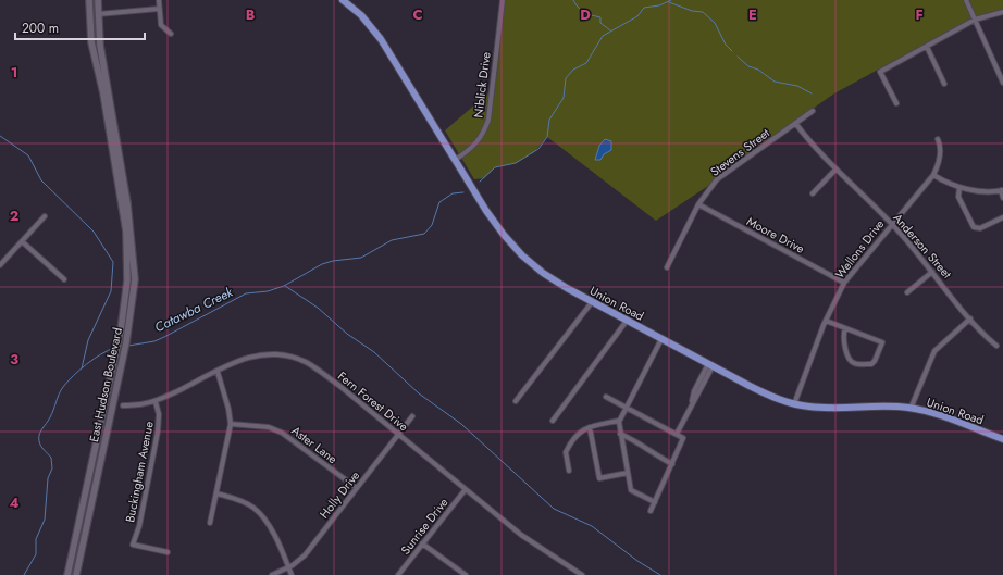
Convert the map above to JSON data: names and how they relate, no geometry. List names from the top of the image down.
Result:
{
  "streets": {
    "main road": ["Union Road", "East Hudson Boulevard"],
    "street": [
      "Niblick Drive",
      "Stevens Street",
      "Moore Drive",
      "Anderson Street",
      "Wellons Drive",
      "Fern Forest Drive",
      "Aster Lane",
      "Buckingham Avenue",
      "Holly Drive",
      "Sunrise Drive"
    ]
  },
  "crossings": [
    ["Niblick Drive", "Union Road"],
    ["Stevens Street", "Moore Drive"],
    ["Stevens Street", "Anderson Street"],
    ["Moore Drive", "Wellons Drive"],
    ["Anderson Street", "Wellons Drive"],
    ["Wellons Drive", "Union Road"],
    ["Fern Forest Drive", "Buckingham Avenue"],
    ["Fern Forest Drive", "Holly Drive"],
    ["Fern Forest Drive", "Sunrise Drive"],
    ["Aster Lane", "Holly Drive"]
  ],
  "water": ["Catawba Creek"],
  "scale_bar": "200 m",
  "grid": {
    "columns": [
      "B",
      "C",
      "D",
      "E",
      "F"
    ],
    "rows": [
      "1",
      "2",
      "3",
      "4"
    ]
  }
}
